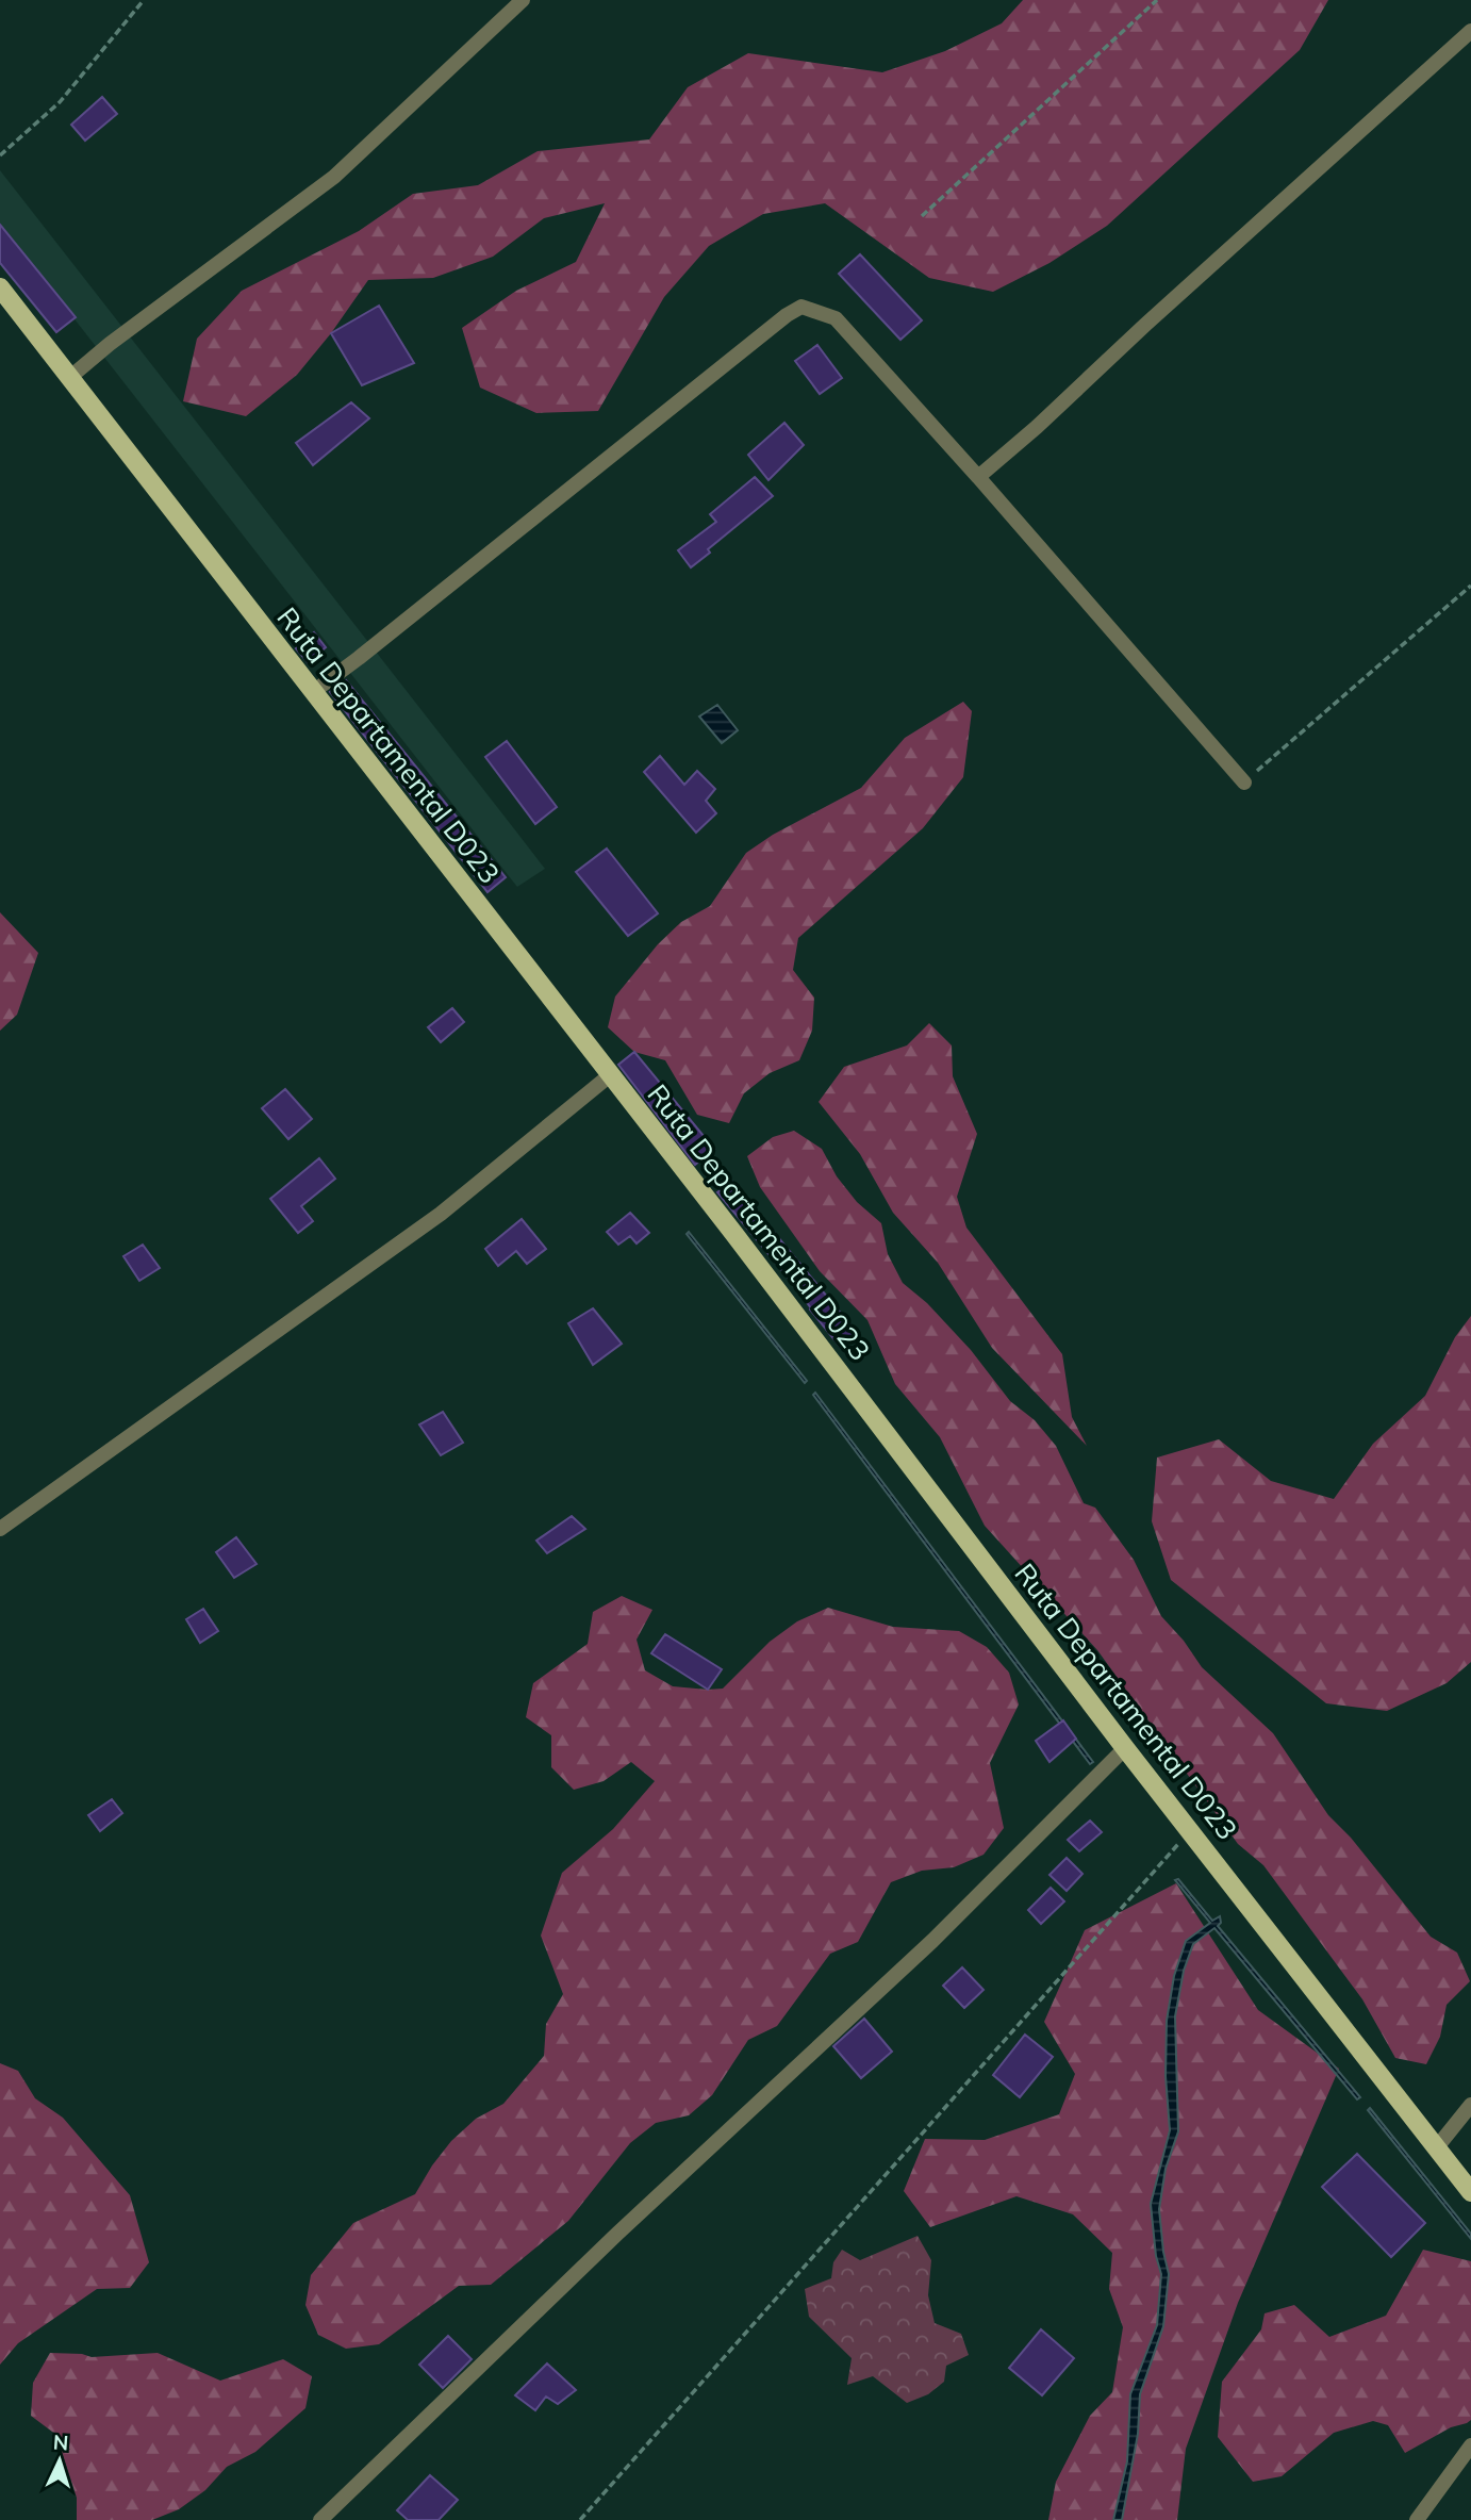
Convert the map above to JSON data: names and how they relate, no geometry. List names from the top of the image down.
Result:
{
  "streets": {
    "main road": ["Ruta Departamental D023"]
  },
  "north": "top"
}
